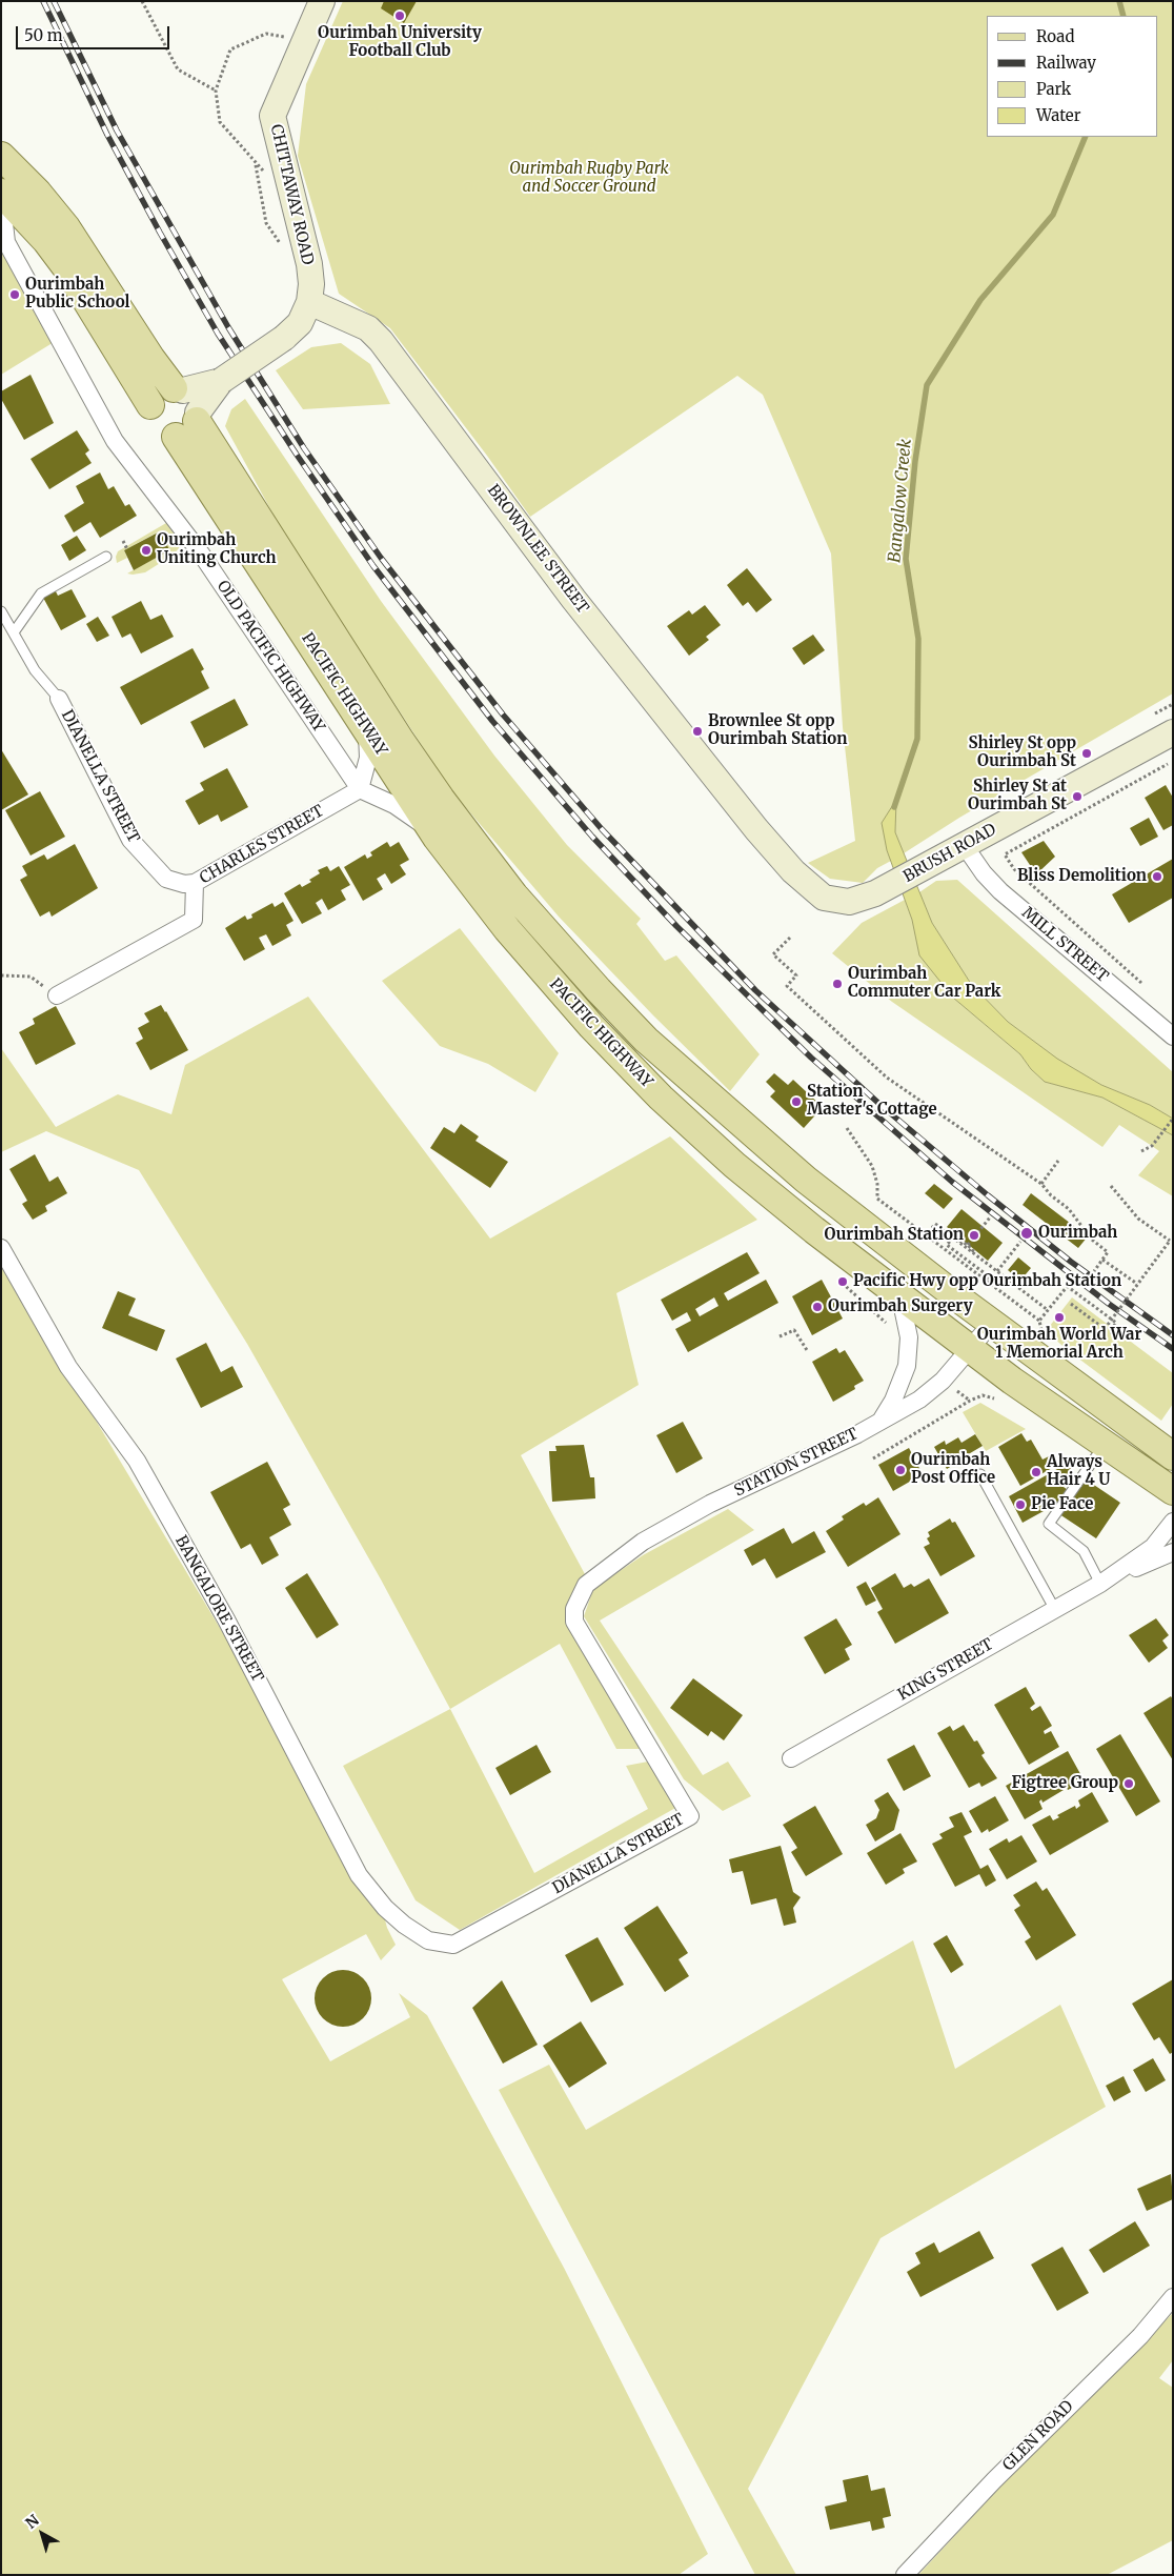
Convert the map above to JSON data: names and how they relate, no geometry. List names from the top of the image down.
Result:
{
  "streets": {
    "main road": ["PACIFIC HIGHWAY"],
    "street": [
      "CHITTAWAY ROAD",
      "BROWNLEE STREET",
      "OLD PACIFIC HIGHWAY",
      "DIANELLA STREET",
      "CHARLES STREET",
      "BRUSH ROAD",
      "MILL STREET",
      "STATION STREET",
      "BANGALORE STREET",
      "KING STREET",
      "GLEN ROAD"
    ]
  },
  "crossings": [
    ["CHITTAWAY ROAD", "BROWNLEE STREET"],
    ["BROWNLEE STREET", "BRUSH ROAD"],
    ["OLD PACIFIC HIGHWAY", "CHARLES STREET"],
    ["PACIFIC HIGHWAY", "STATION STREET"],
    ["DIANELLA STREET", "CHARLES STREET"],
    ["DIANELLA STREET", "STATION STREET"],
    ["DIANELLA STREET", "BANGALORE STREET"],
    ["BRUSH ROAD", "MILL STREET"]
  ],
  "water": ["Bangalow Creek"],
  "parks": ["Ourimbah Rugby Park and Soccer Ground"],
  "places": [
    "Ourimbah University Football Club",
    "Ourimbah Public School",
    "Ourimbah Uniting Church",
    "Brownlee St opp Ourimbah Station",
    "Shirley St opp Ourimbah St",
    "Shirley St at Ourimbah St",
    "Bliss Demolition",
    "Ourimbah Commuter Car Park",
    "Station Master's Cottage",
    "Ourimbah",
    "Ourimbah Station",
    "Pacific Hwy opp Ourimbah Station",
    "Ourimbah Surgery",
    "Ourimbah World War 1 Memorial Arch",
    "Ourimbah Post Office",
    "Always Hair 4 U",
    "Pie Face",
    "Figtree Group"
  ],
  "legend": [
    "Road",
    "Railway",
    "Park",
    "Water"
  ],
  "scale_bar": "50 m",
  "north": "top left"
}
